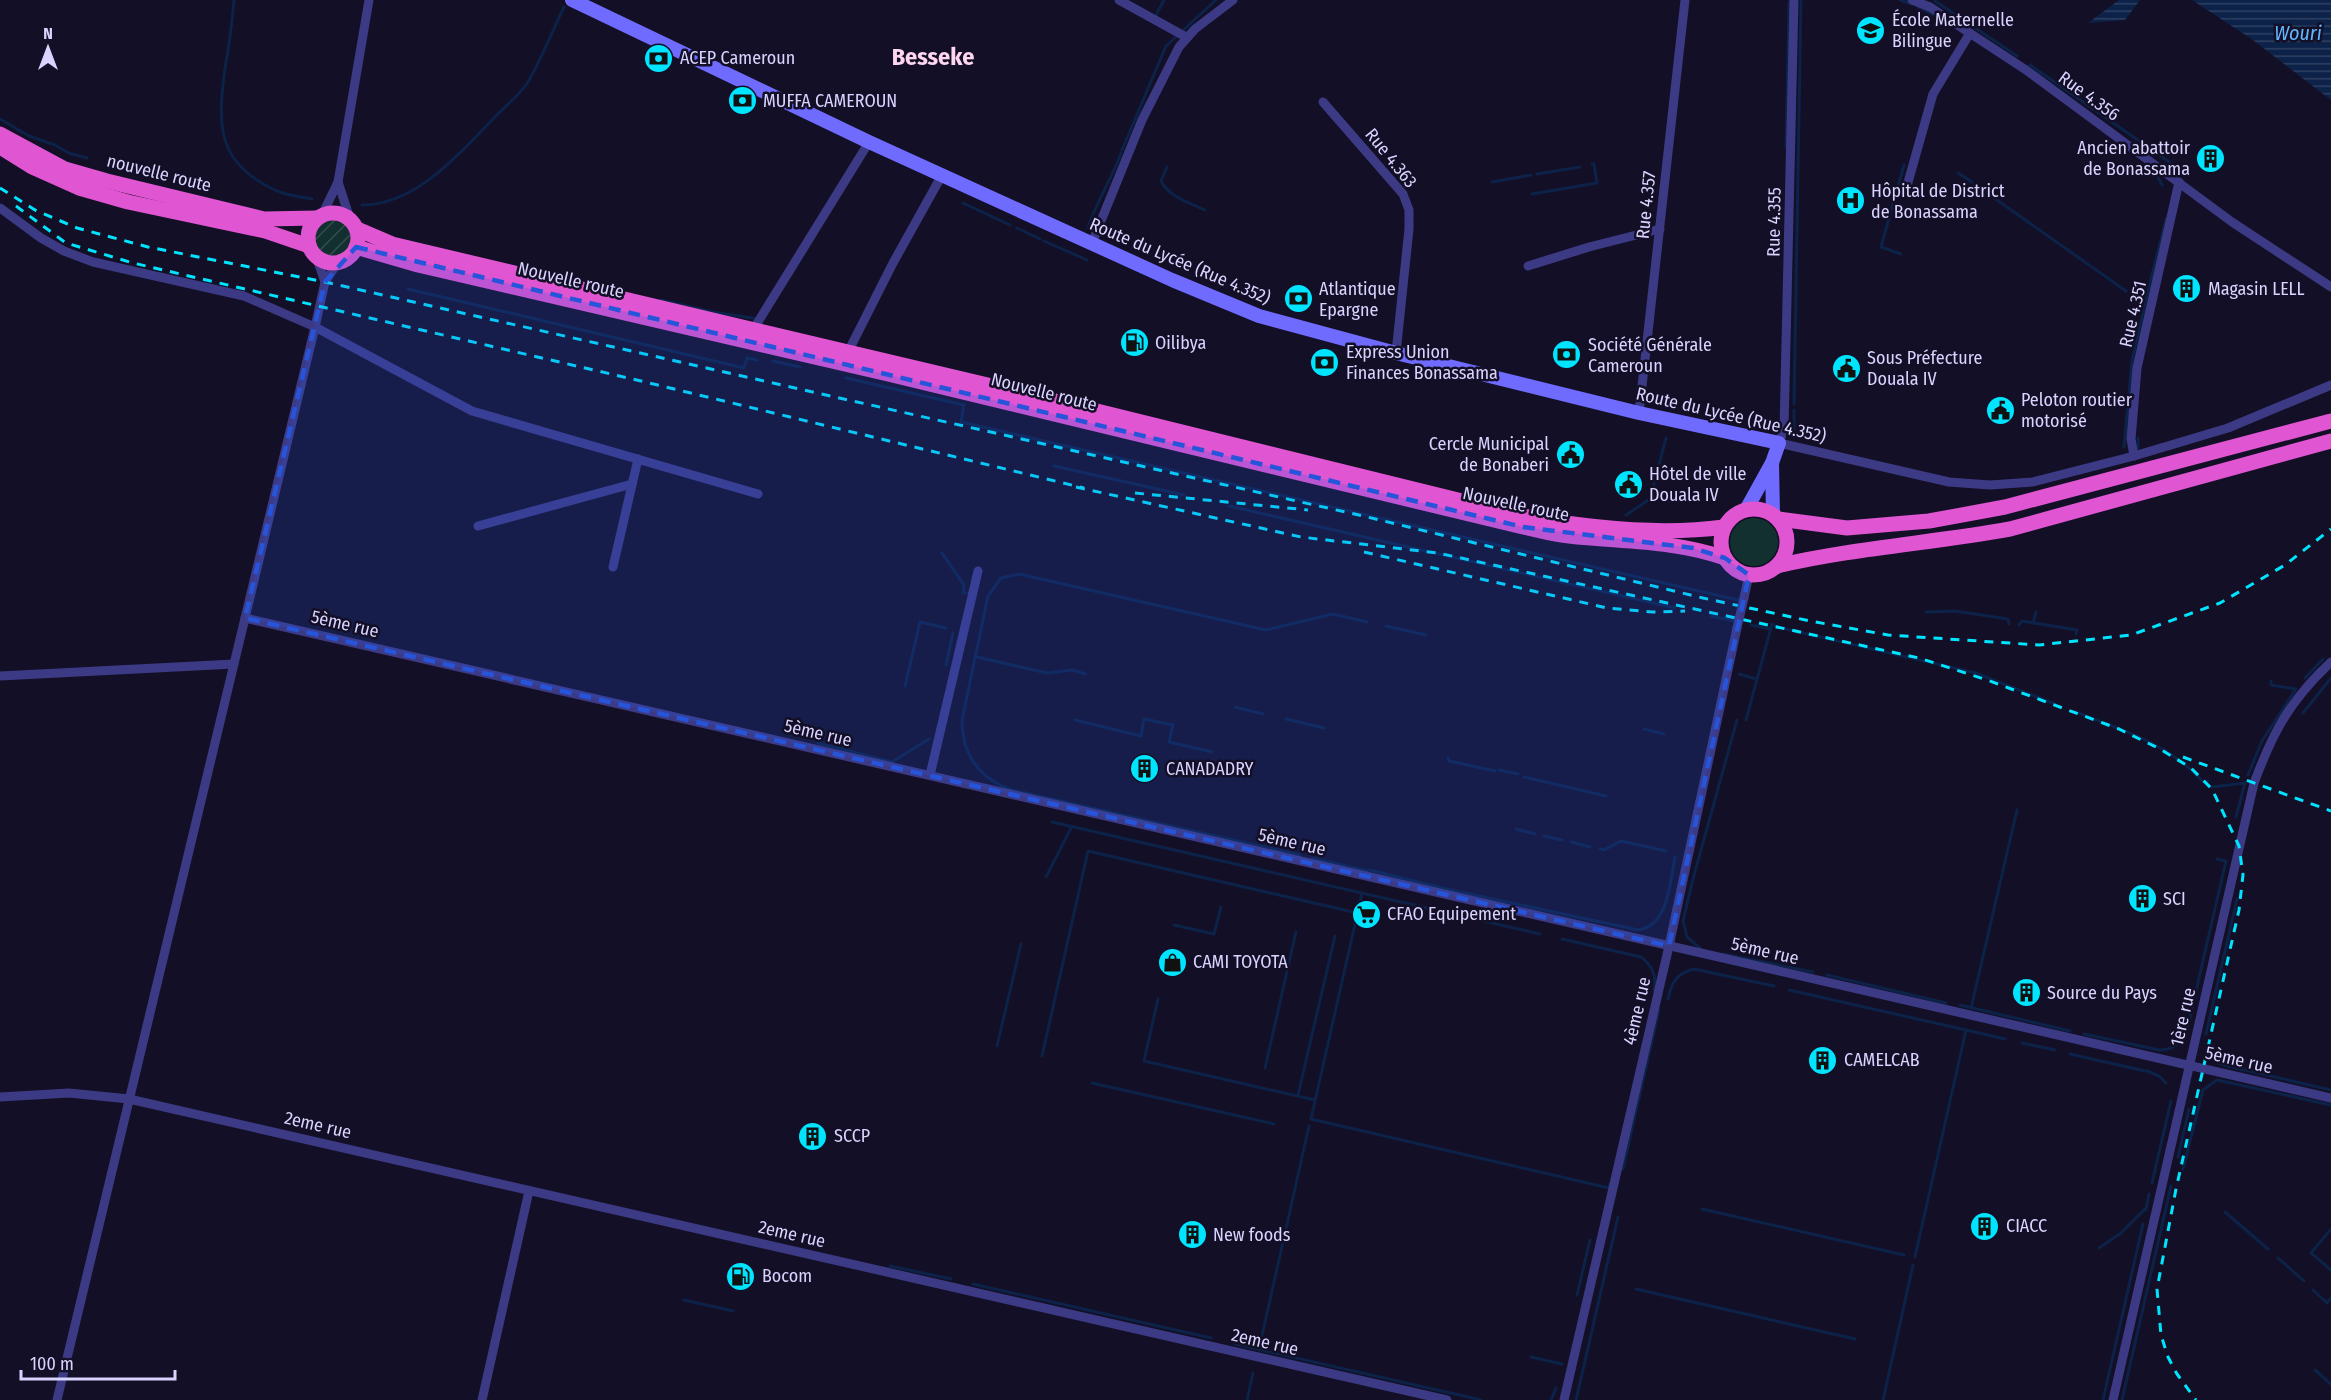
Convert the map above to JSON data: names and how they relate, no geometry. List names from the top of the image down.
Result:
{
  "streets": {
    "highway": ["nouvelle route", "Nouvelle route"],
    "main road": ["Route du Lycée (Rue 4.352)"],
    "street": [
      "Rue 4.356",
      "Rue 4.363",
      "Rue 4.357",
      "Rue 4.355",
      "Rue 4.351",
      "5ème rue",
      "4ème rue",
      "1ère rue",
      "2eme rue"
    ]
  },
  "crossings": [
    ["Rue 4.356", "Rue 4.351"],
    ["Rue 4.363", "Route du Lycée (Rue 4.352)"],
    ["nouvelle route", "Nouvelle route"],
    ["Rue 4.357", "Route du Lycée (Rue 4.352)"],
    ["Rue 4.355", "Route du Lycée (Rue 4.352)"],
    ["Route du Lycée (Rue 4.352)", "Rue 4.351"],
    ["Nouvelle route", "4ème rue"],
    ["5ème rue", "4ème rue"],
    ["5ème rue", "1ère rue"]
  ],
  "districts": ["Besseke"],
  "water": ["Wouri"],
  "places": {
    "school or university": ["École Maternelle Bilingue"],
    "bank": [
      "ACEP Cameroun",
      "MUFFA CAMEROUN",
      "Atlantique Epargne",
      "Société Générale Cameroun",
      "Express Union Finances Bonassama"
    ],
    "building": [
      "Ancien abattoir de Bonassama",
      "Magasin LELL",
      "CANADADRY",
      "SCI",
      "Source du Pays",
      "CAMELCAB",
      "SCCP",
      "CIACC",
      "New foods"
    ],
    "hospital": ["Hôpital de District de Bonassama"],
    "fuel station": ["Oilibya", "Bocom"],
    "public building": [
      "Sous Préfecture Douala IV",
      "Peloton routier motorisé",
      "Cercle Municipal de Bonaberi",
      "Hôtel de ville Douala IV"
    ],
    "supermarket": ["CFAO Equipement"],
    "shop": ["CAMI TOYOTA"]
  },
  "scale_bar": "100 m",
  "north": "top"
}
